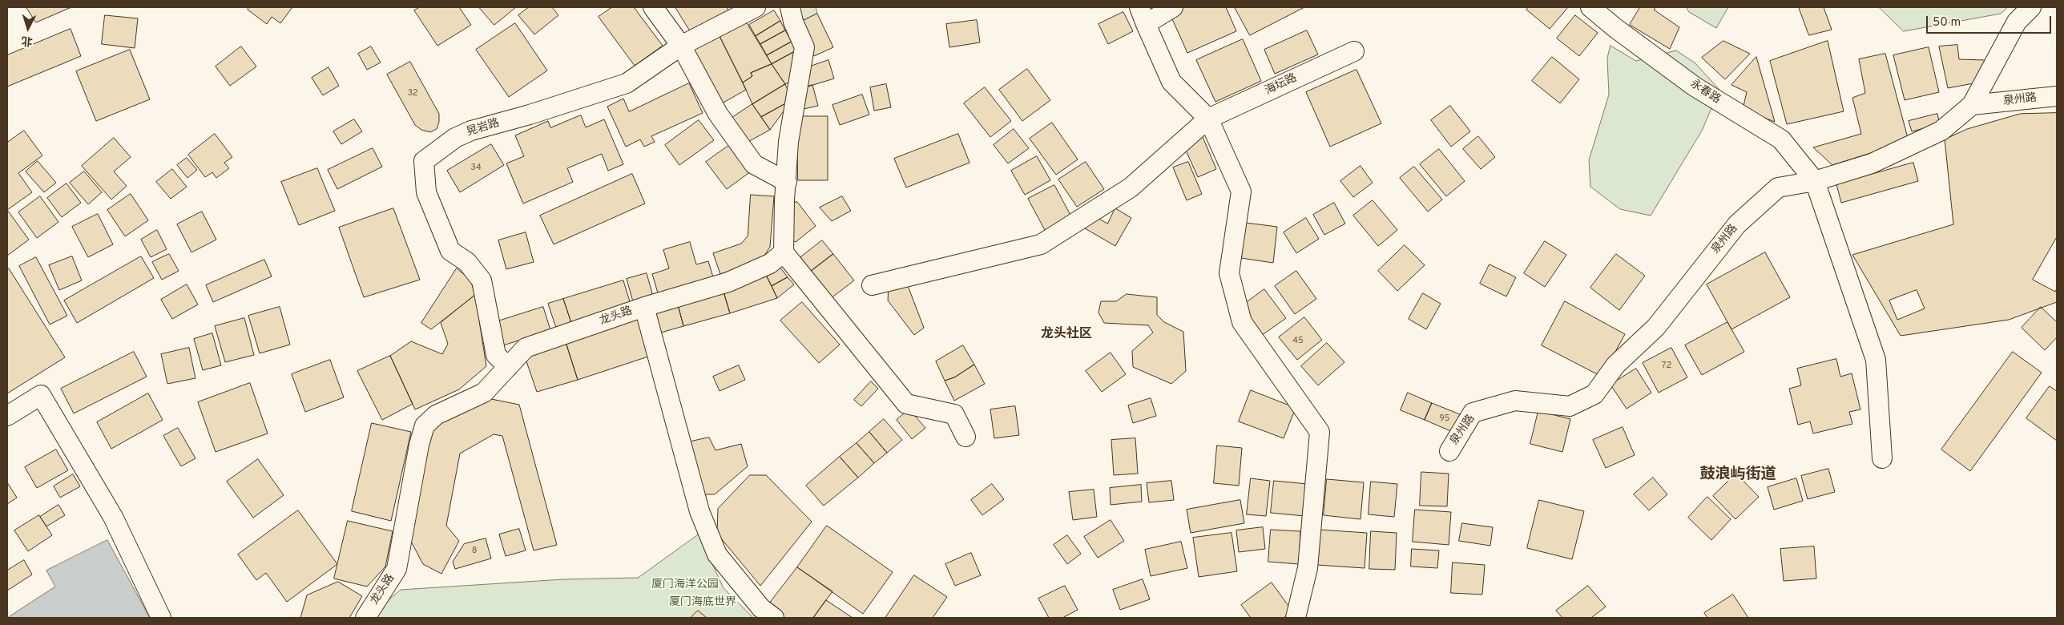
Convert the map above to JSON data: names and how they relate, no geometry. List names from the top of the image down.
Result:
{
  "streets": {
    "street": [
      "海坛路",
      "永春路",
      "泉州路",
      "晃岩路",
      "龙头路"
    ]
  },
  "crossings": [
    ["永春路", "泉州路"],
    ["晃岩路", "龙头路"]
  ],
  "districts": ["龙头社区", "鼓浪屿街道"],
  "parks": ["厦门海洋公园", "厦门海底世界"],
  "house_numbers": [
    "32",
    "34",
    "45",
    "72",
    "95",
    "8"
  ],
  "scale_bar": "50 m",
  "north": "bottom"
}
